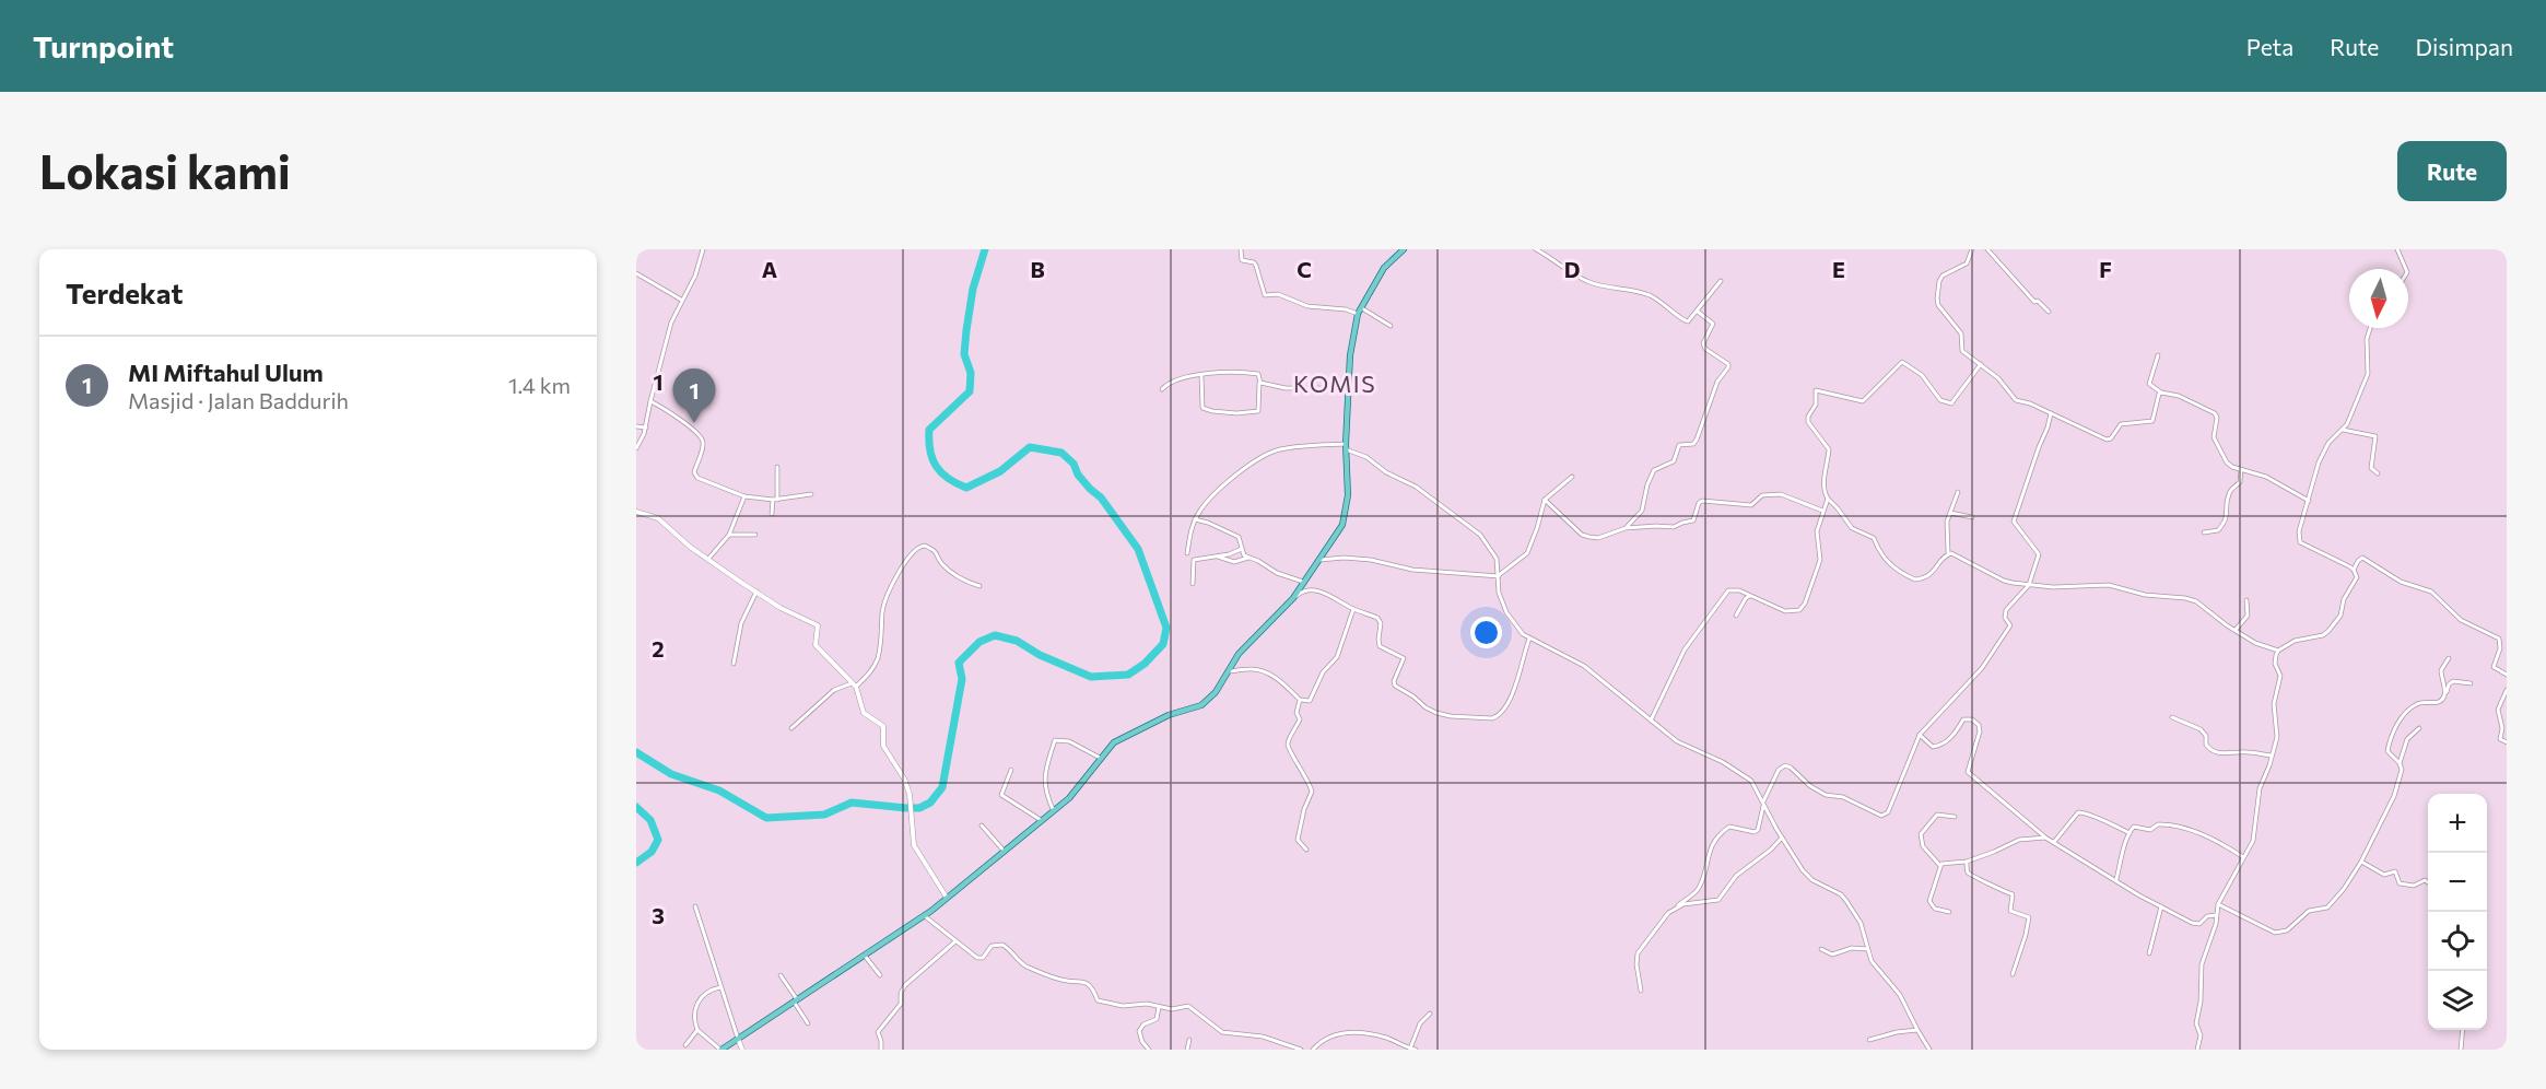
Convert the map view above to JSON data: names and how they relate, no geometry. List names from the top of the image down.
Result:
{
  "districts": ["KOMIS"],
  "north": "bottom",
  "page": {
    "header": "Turnpoint",
    "nav": ["Peta", "Rute", "Disimpan"],
    "buttons": "Rute",
    "title": "Lokasi kami",
    "heading": "Terdekat",
    "list": [
      {
        "mark": "1",
        "name": "MI Miftahul Ulum",
        "note": "Masjid · Jalan Baddurih",
        "value": "1.4 km"
      }
    ],
    "pins": "1",
    "map_buttons": ["+", "−"]
  },
  "grid": {
    "columns": [
      "A",
      "B",
      "C",
      "D",
      "E",
      "F"
    ],
    "rows": ["1", "2", "3"]
  }
}
